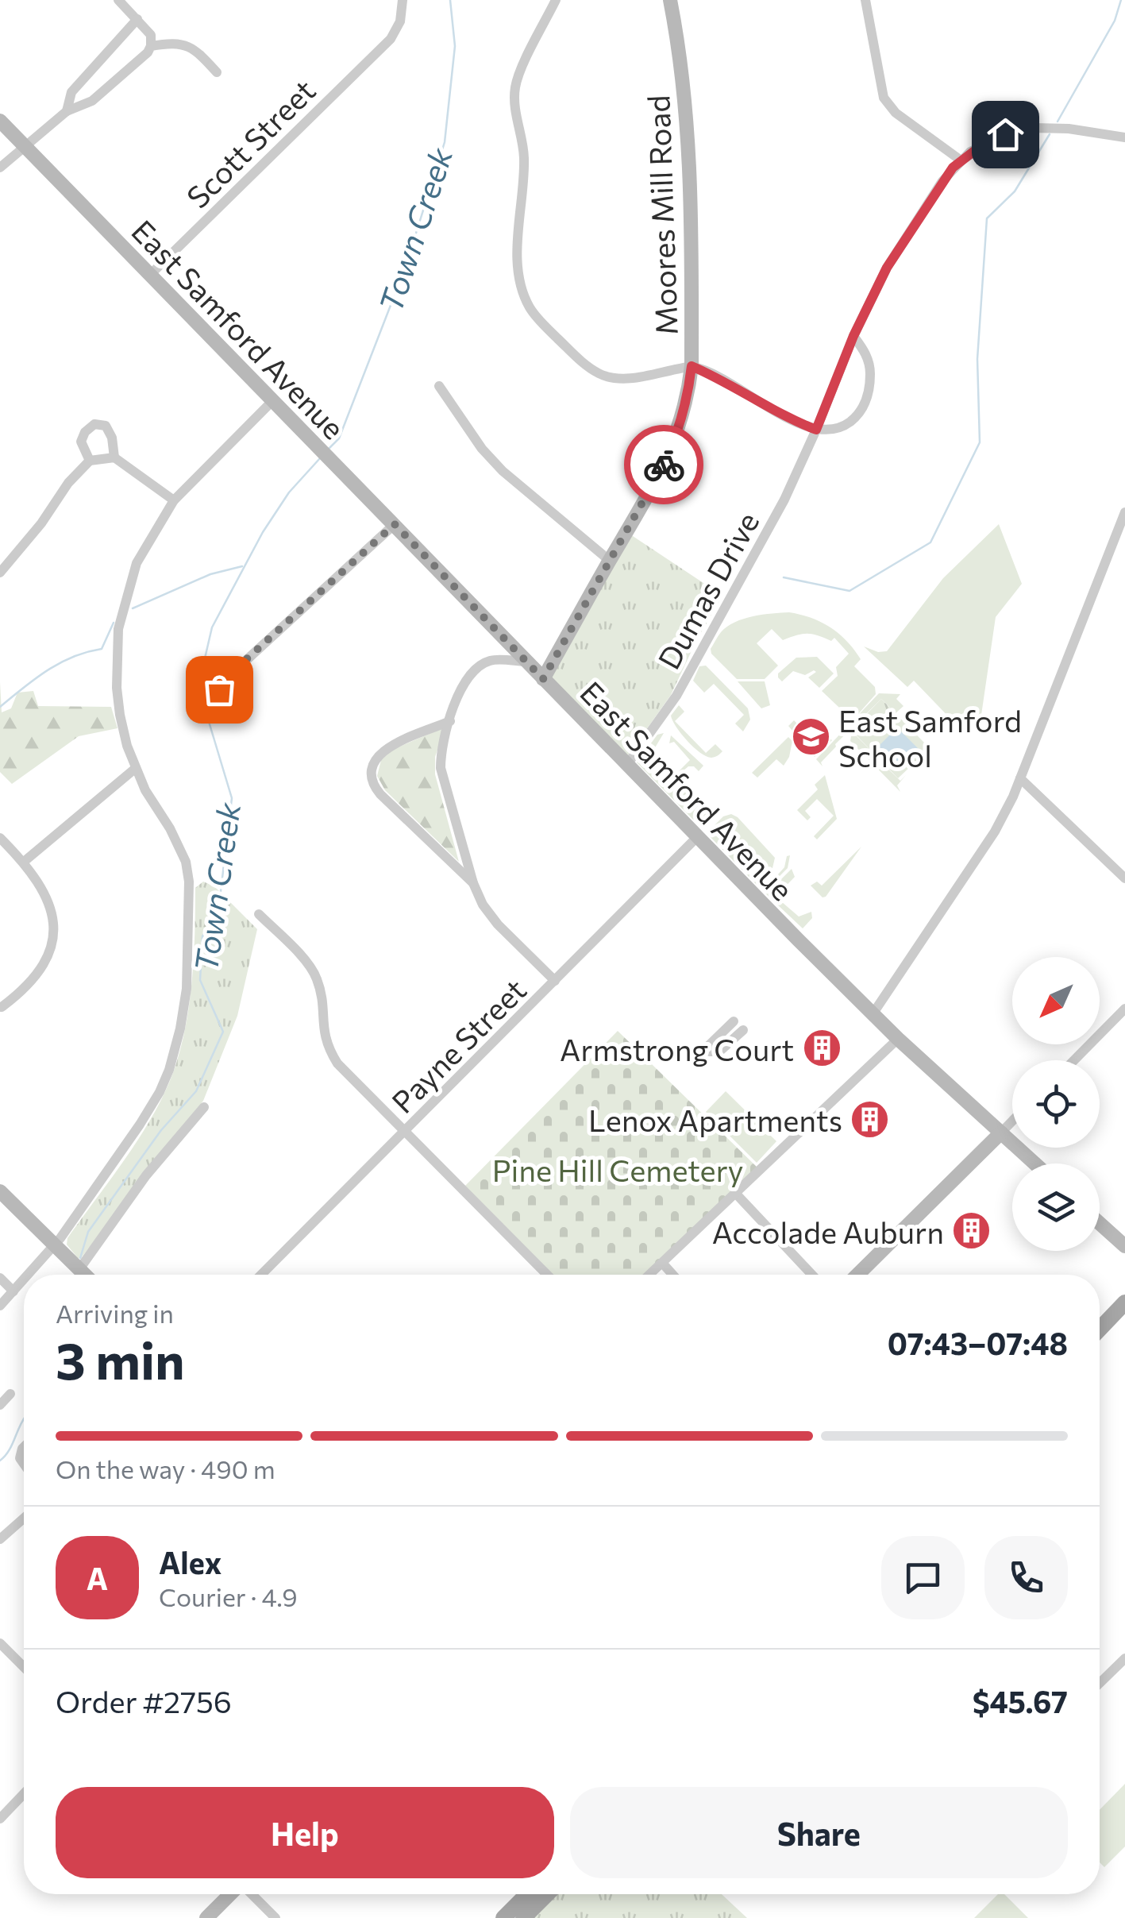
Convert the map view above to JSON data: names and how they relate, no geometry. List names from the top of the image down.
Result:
{
  "streets": {
    "street": [
      "Scott Street",
      "Moores Mill Road",
      "East Samford Avenue",
      "Dumas Drive",
      "Payne Street"
    ]
  },
  "crossings": [
    ["Scott Street", "East Samford Avenue"],
    ["Moores Mill Road", "East Samford Avenue"],
    ["East Samford Avenue", "Dumas Drive"],
    ["East Samford Avenue", "Payne Street"]
  ],
  "water": ["Town Creek"],
  "parks": ["Pine Hill Cemetery"],
  "places": {
    "school or university": ["East Samford School"],
    "building": ["Armstrong Court", "Lenox Apartments", "Accolade Auburn"]
  },
  "north": "bottom left",
  "page": {
    "heading": ["3 min", "Arriving in", "07:43–07:48"],
    "panel": [
      "Alex",
      "Courier · 4.9",
      "Order #2756",
      "$45.67"
    ],
    "bar": "On the way · 490 m",
    "round": "A",
    "buttons": ["Help", "Share"]
  }
}
